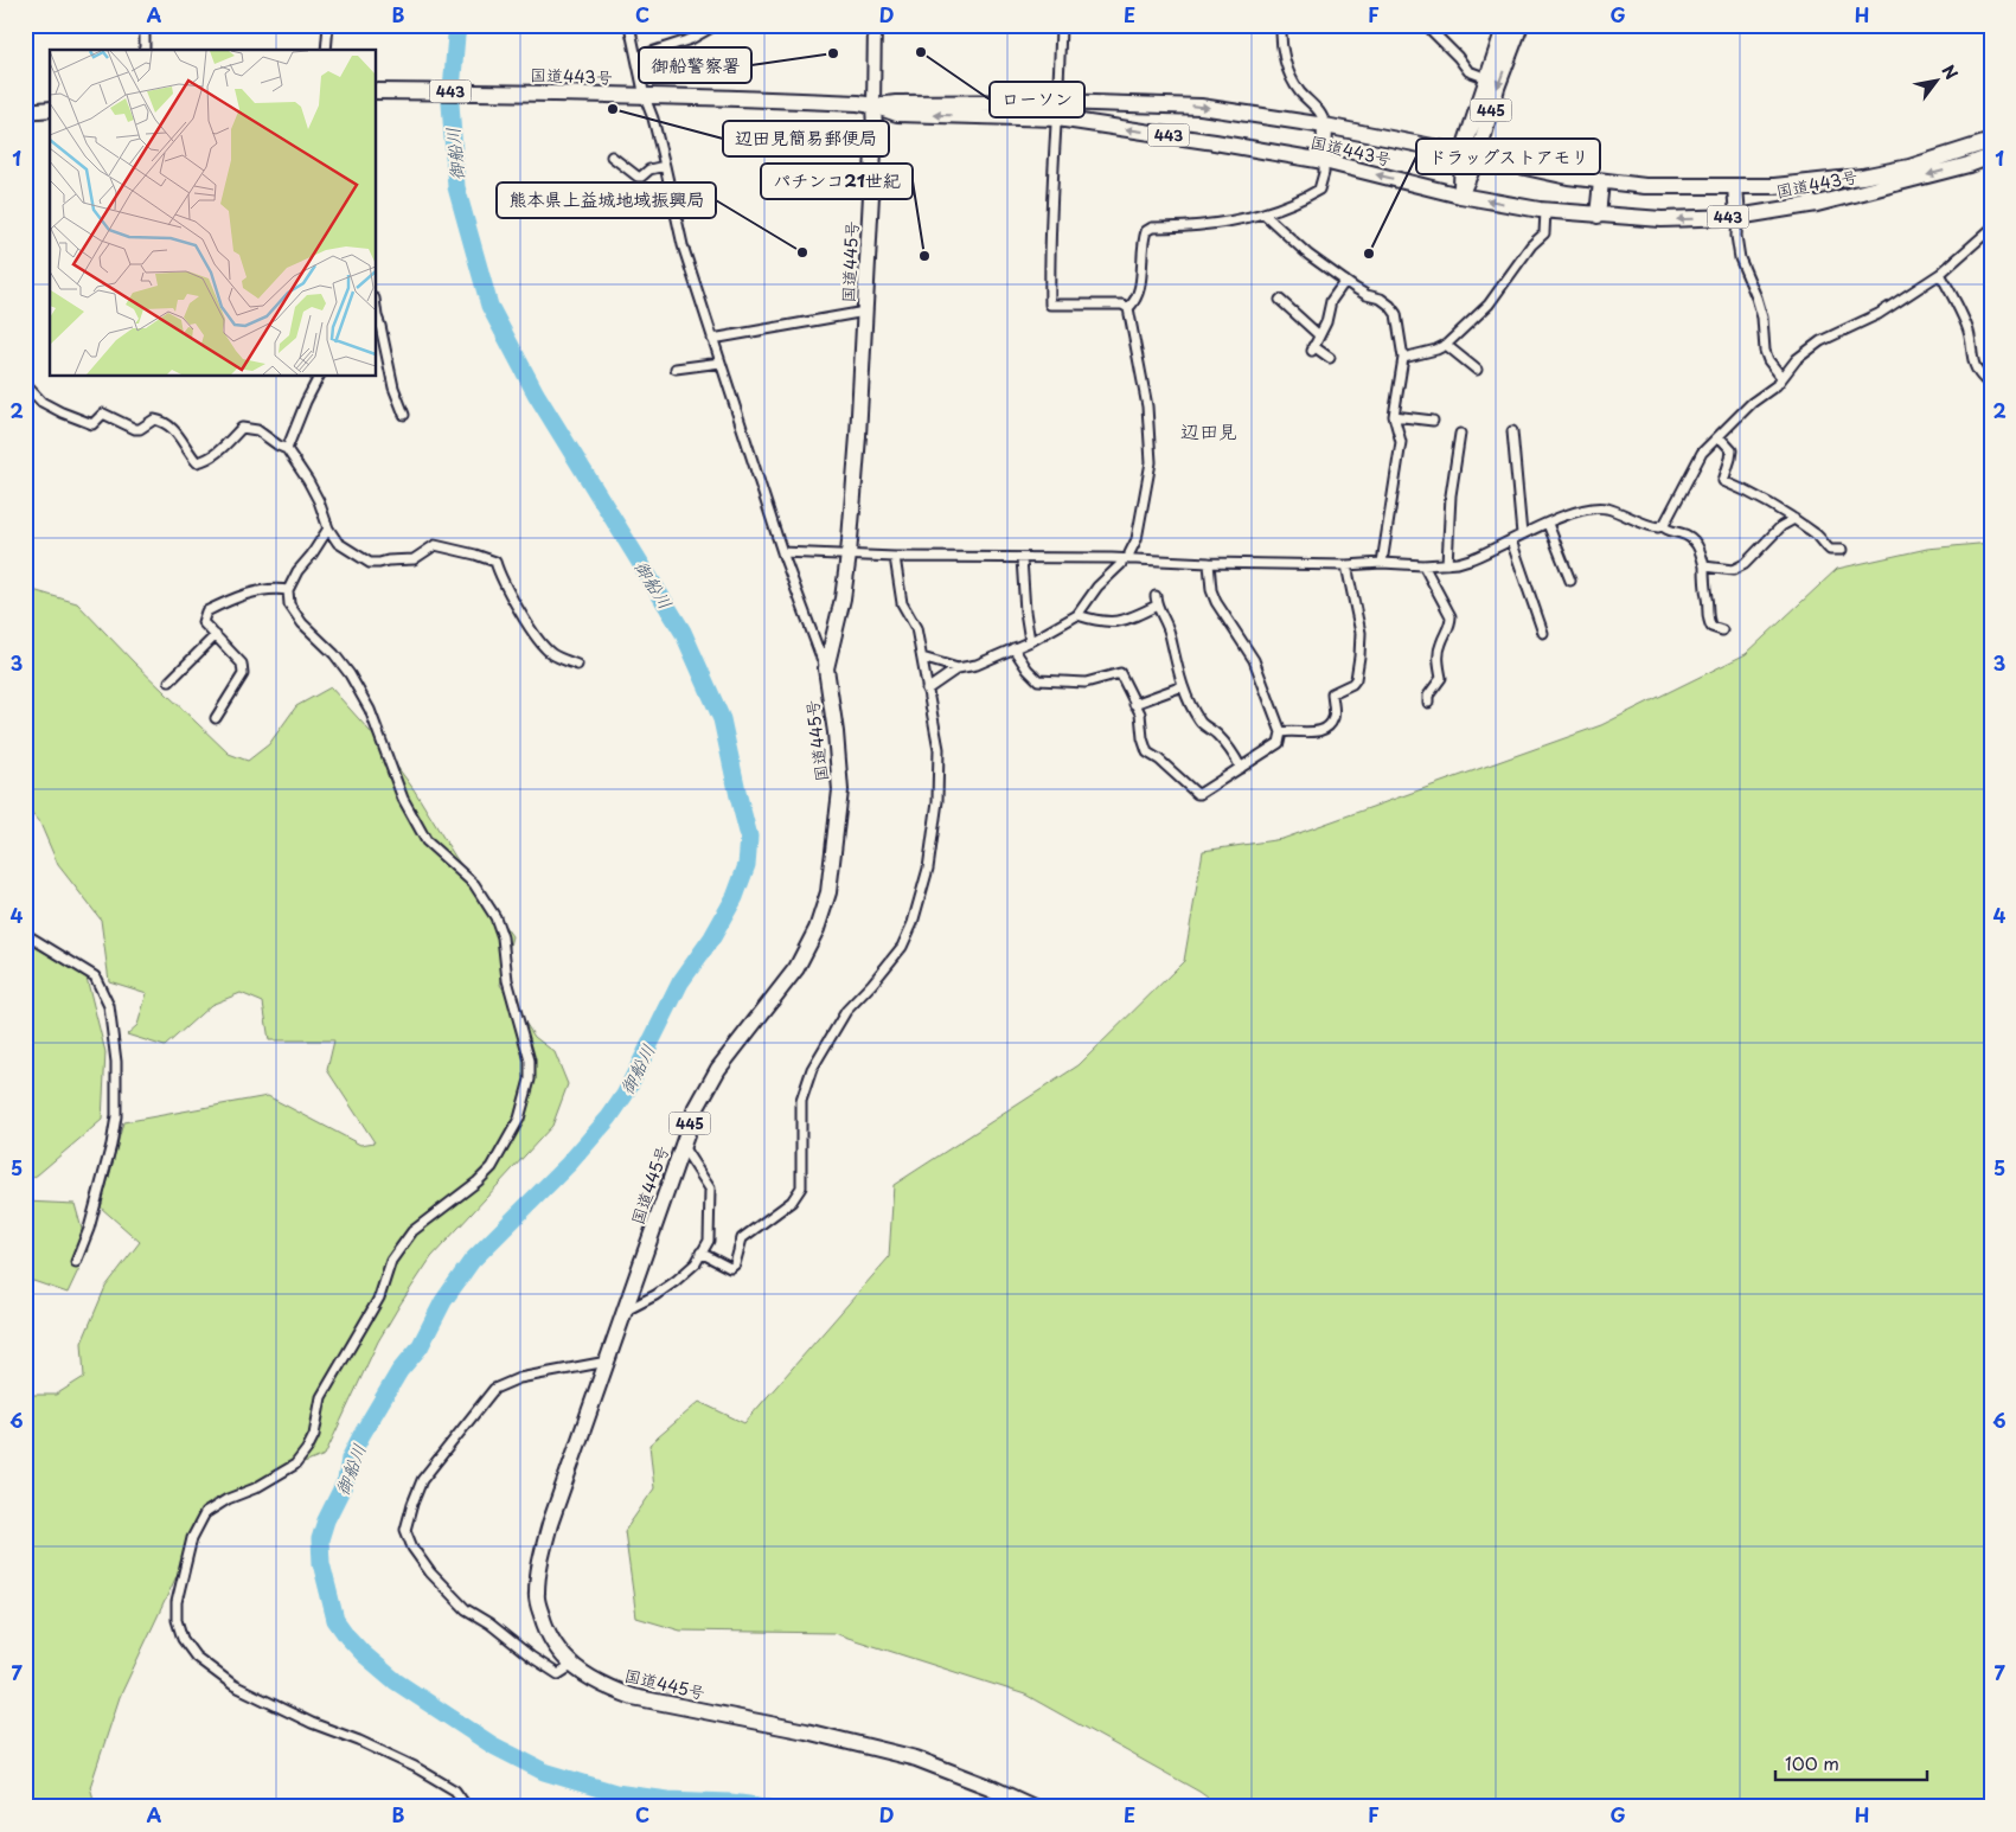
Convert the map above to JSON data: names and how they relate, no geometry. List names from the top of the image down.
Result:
{
  "streets": {
    "highway": [
      "国道443号",
      "443",
      "445",
      "国道445号"
    ]
  },
  "crossings": [
    ["国道443号", "445"],
    ["国道443号", "国道445号"]
  ],
  "districts": ["辺田見"],
  "water": ["御船川"],
  "places": [
    "ローソン",
    "御船警察署",
    "辺田見簡易郵便局",
    "熊本県上益城地域振興局",
    "ドラッグストアモリ",
    "パチンコ21世紀"
  ],
  "scale_bar": "100 m",
  "north": "top right",
  "grid": {
    "columns": [
      "A",
      "B",
      "C",
      "D",
      "E",
      "F",
      "G",
      "H"
    ],
    "rows": [
      "1",
      "2",
      "3",
      "4",
      "5",
      "6",
      "7"
    ]
  }
}
